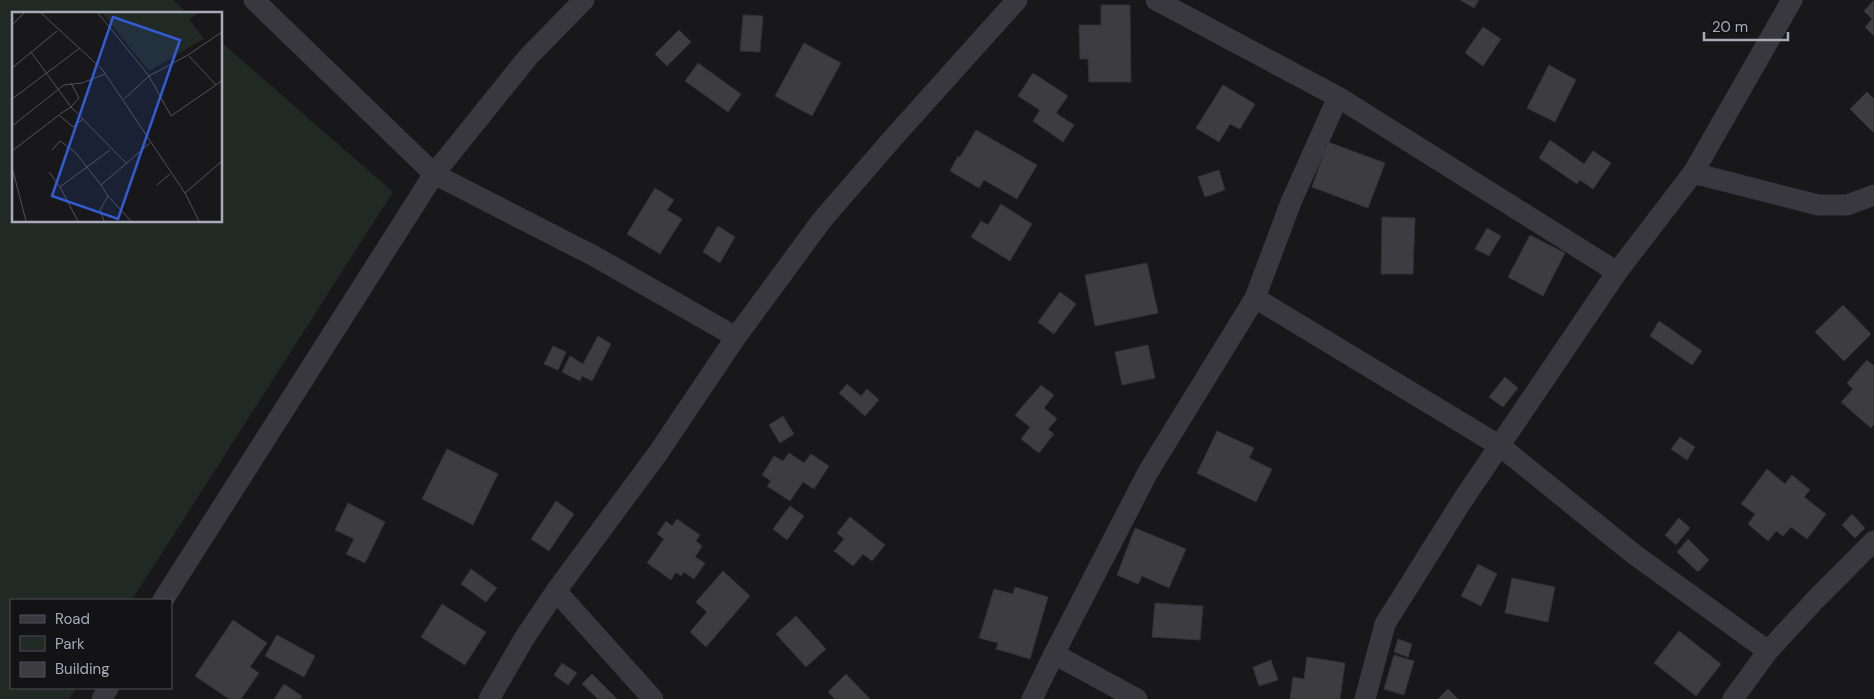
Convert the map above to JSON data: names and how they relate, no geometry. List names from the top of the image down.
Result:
{
  "legend": ["Road", "Park", "Building"],
  "scale_bar": "20 m"
}
